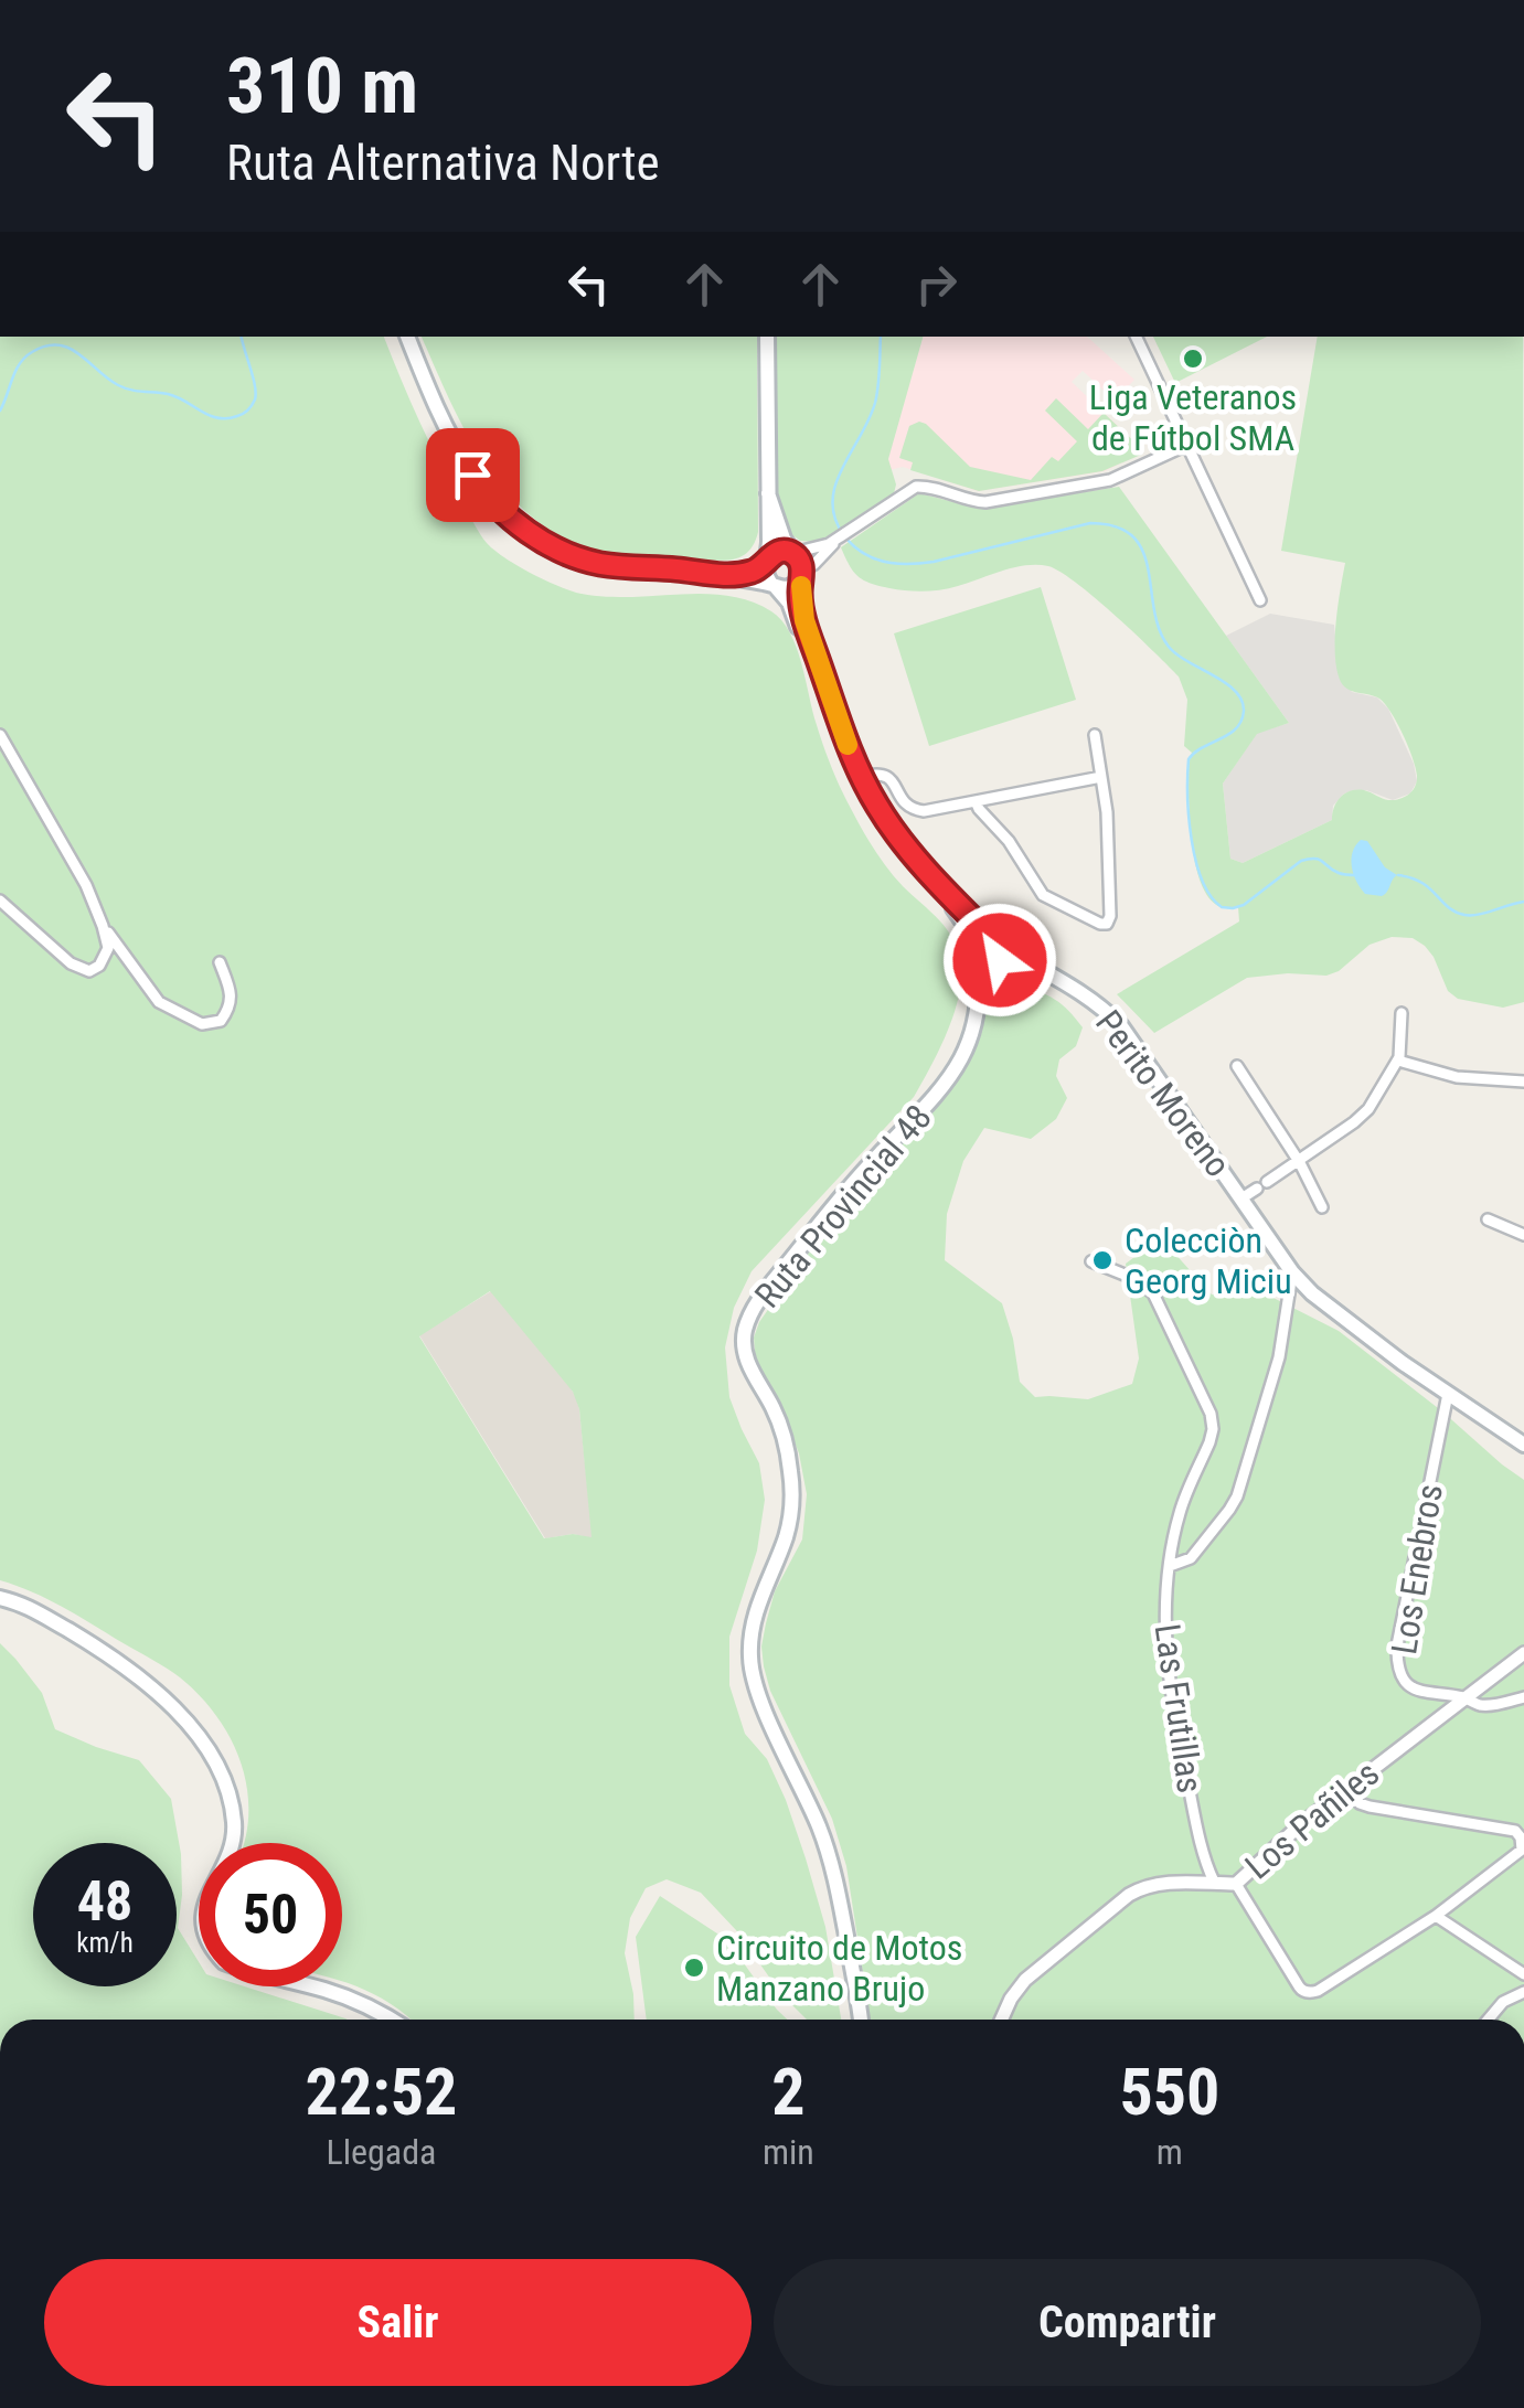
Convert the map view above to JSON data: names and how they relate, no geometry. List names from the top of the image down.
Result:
{
  "streets": {
    "main road": ["Perito Moreno", "Ruta Provincial 48"],
    "street": ["Los Enebros", "Las Frutillas", "Los Pañiles"]
  },
  "crossings": [
    ["Perito Moreno", "Ruta Provincial 48"],
    ["Perito Moreno", "Los Enebros"],
    ["Los Enebros", "Los Pañiles"],
    ["Las Frutillas", "Los Pañiles"]
  ],
  "places": ["Liga Veteranos de Fútbol SMA", "Colecciòn Georg Miciu", "Circuito de Motos Manzano Brujo"],
  "page": {
    "turn": ["310 m", "Ruta Alternativa Norte"],
    "speed": "48 km/h",
    "limit": "50",
    "eta": [
      "22:52",
      "Llegada",
      "2",
      "min",
      "550",
      "m"
    ],
    "buttons": ["Salir", "Compartir"]
  }
}
